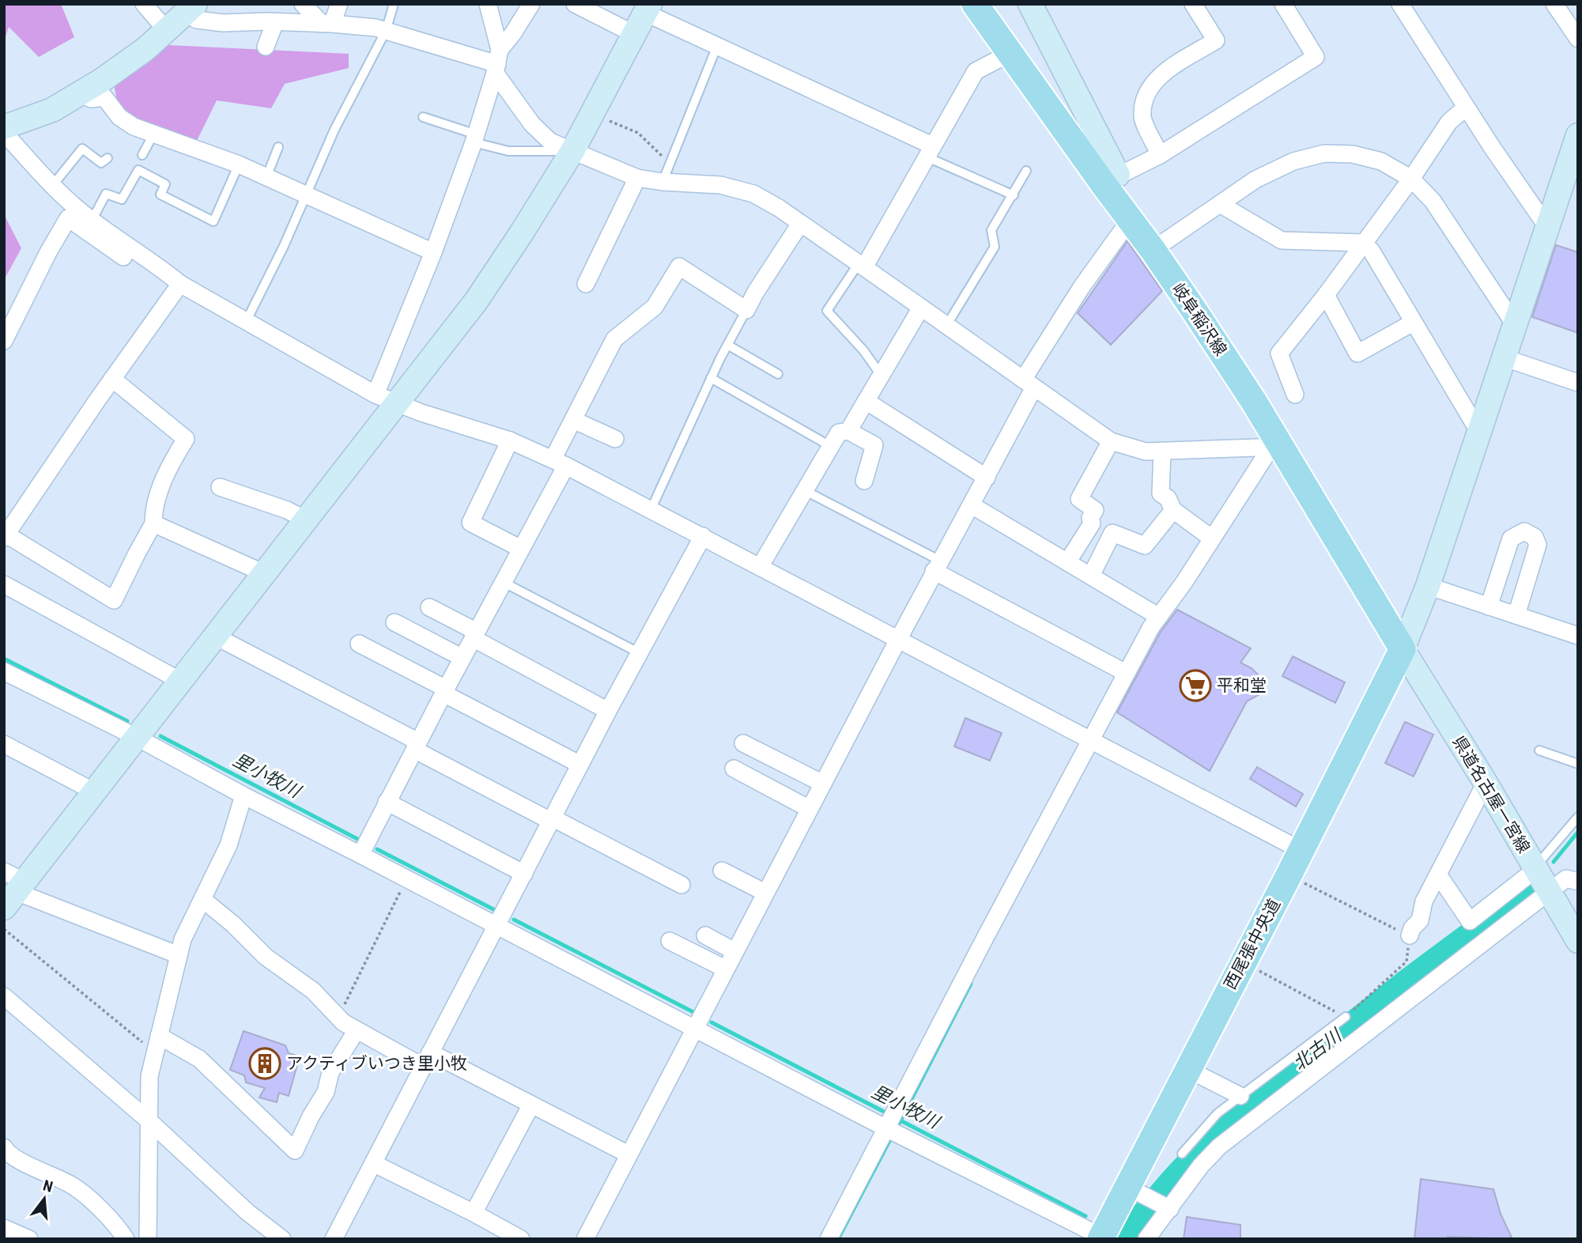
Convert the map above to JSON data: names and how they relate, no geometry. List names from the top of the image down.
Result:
{
  "streets": {
    "main road": ["岐阜稲沢線", "西尾張中央道"],
    "street": ["県道名古屋一宮線"]
  },
  "crossings": [
    ["岐阜稲沢線", "県道名古屋一宮線"],
    ["岐阜稲沢線", "西尾張中央道"],
    ["県道名古屋一宮線", "西尾張中央道"]
  ],
  "water": ["里小牧川", "北古川"],
  "places": {
    "supermarket": ["平和堂"],
    "building": ["アクティブいつき里小牧"]
  },
  "north": "top"
}
